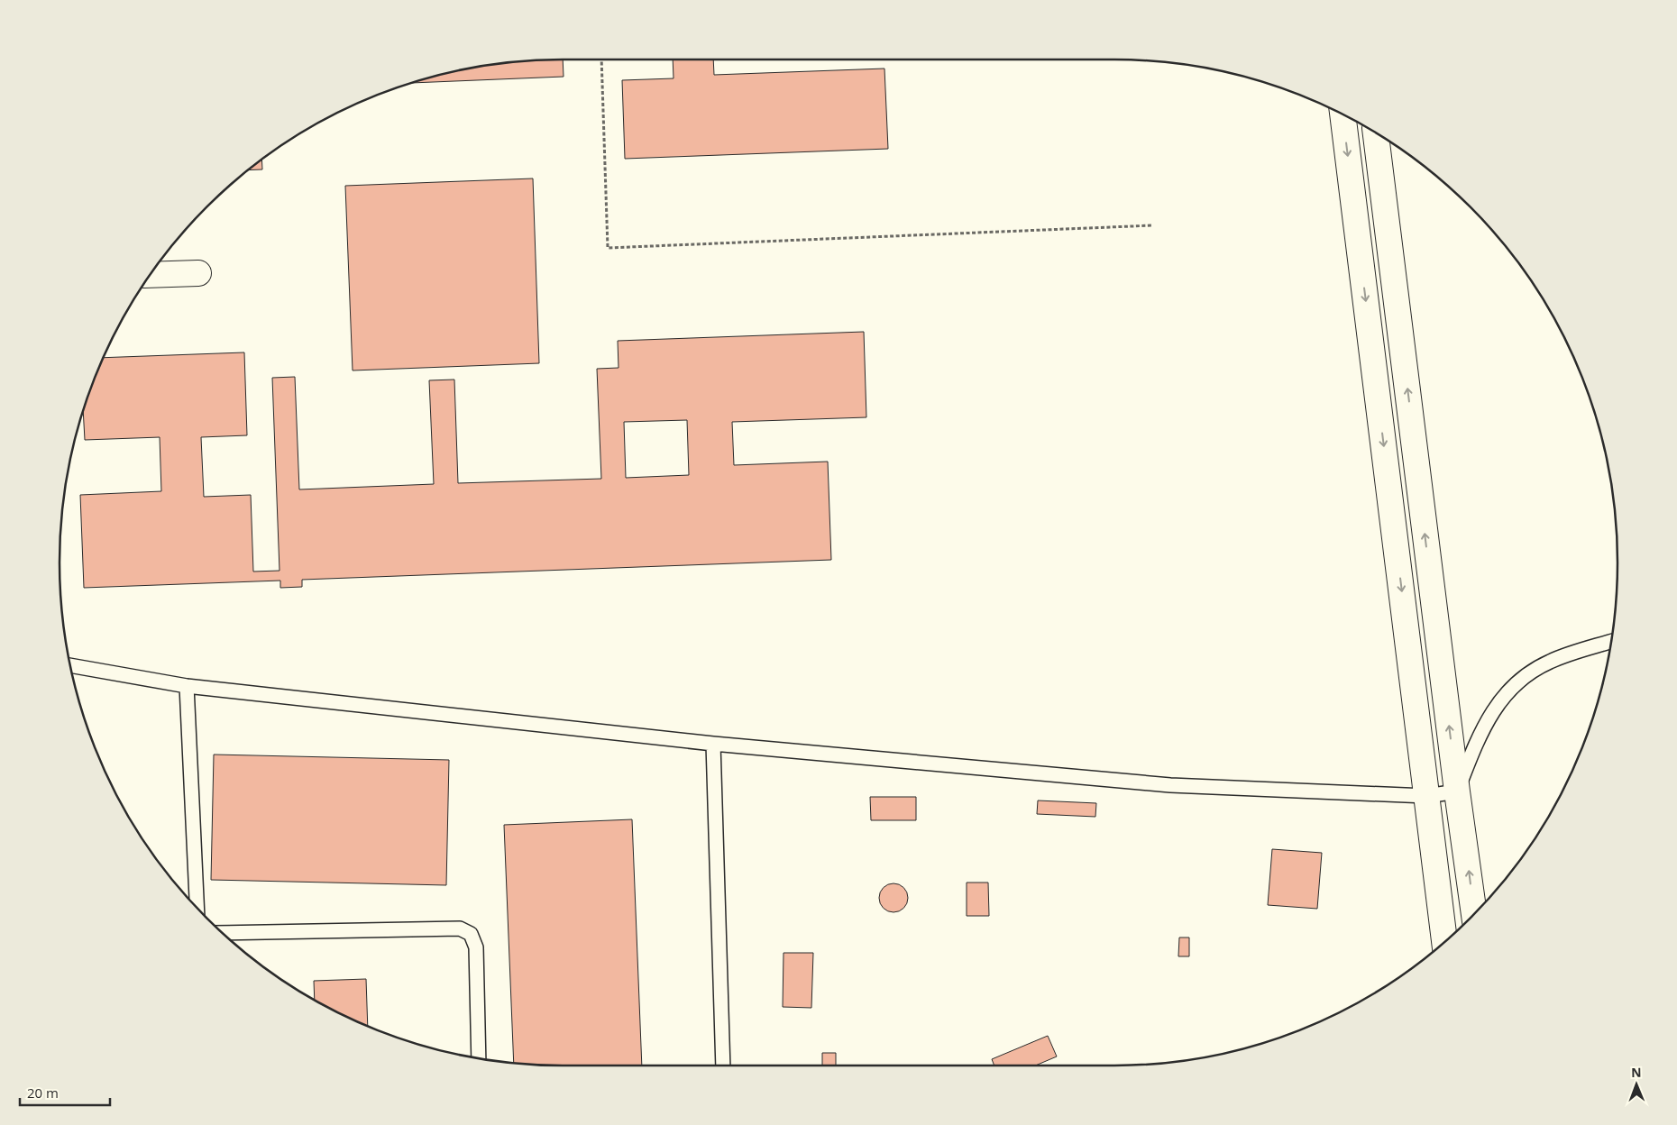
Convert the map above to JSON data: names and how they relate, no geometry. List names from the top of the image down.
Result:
{
  "scale_bar": "20 m",
  "north": "top"
}
